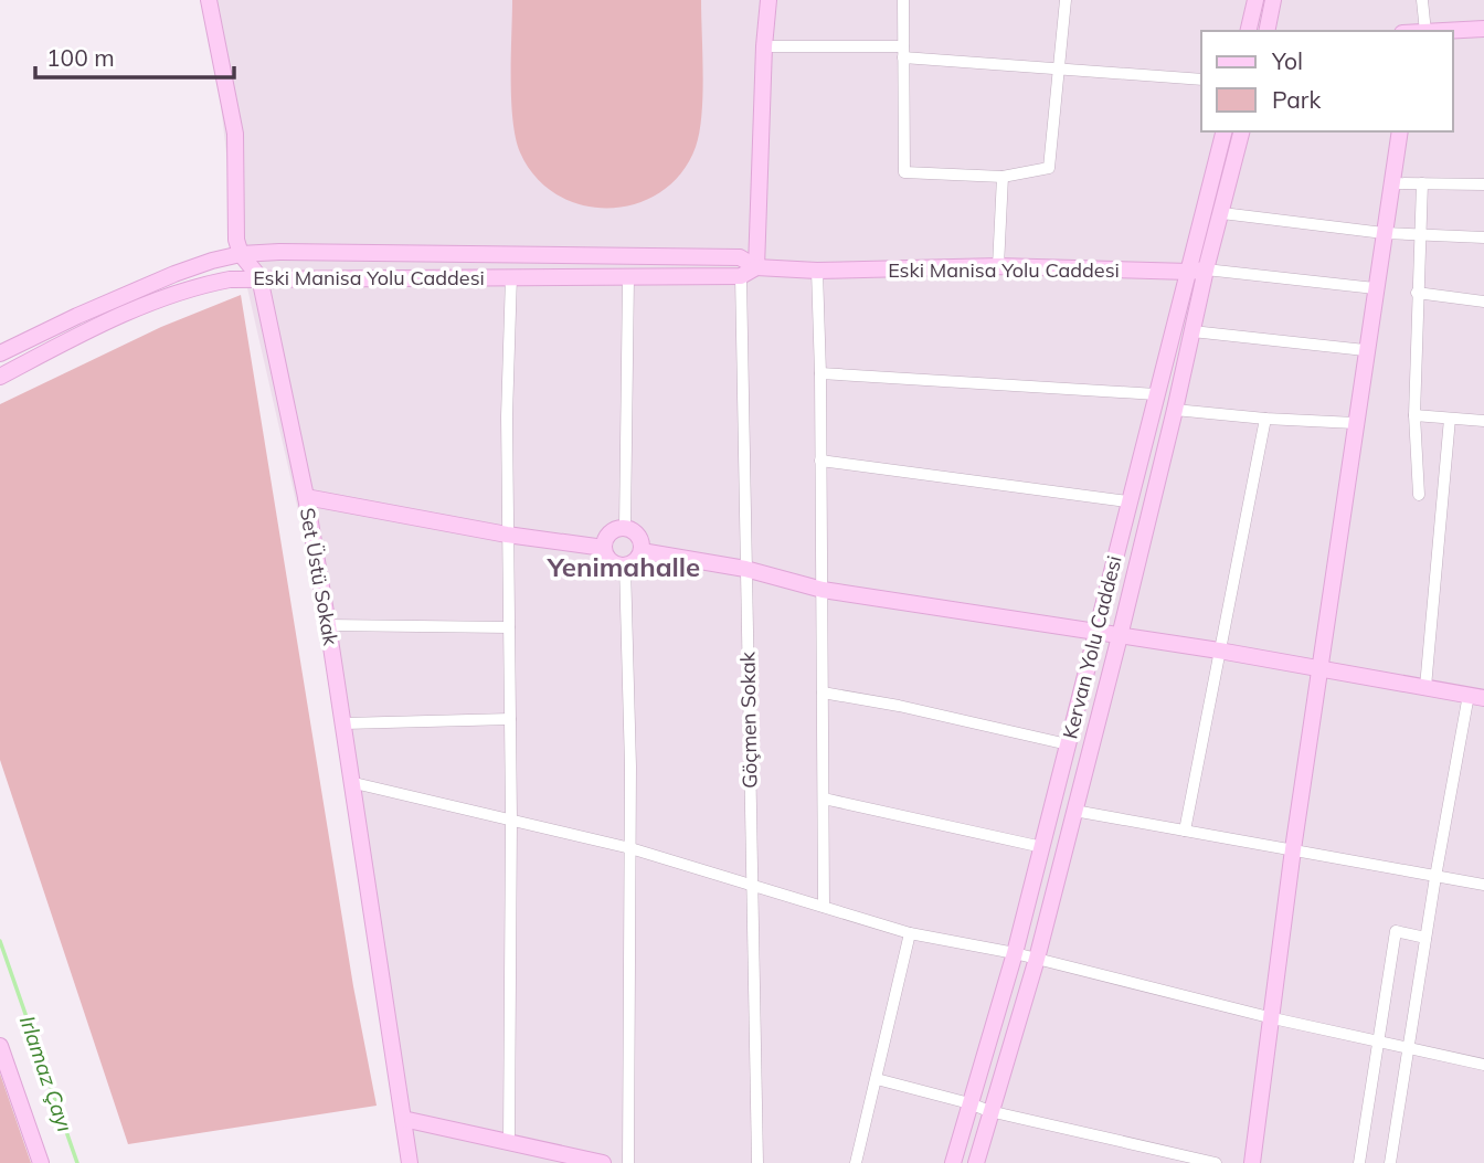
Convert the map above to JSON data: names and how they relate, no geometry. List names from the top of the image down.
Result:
{
  "streets": {
    "main road": ["Eski Manisa Yolu Caddesi", "Set Üstü Sokak", "Kervan Yolu Caddesi"],
    "street": ["Göçmen Sokak"]
  },
  "crossings": [
    ["Eski Manisa Yolu Caddesi", "Set Üstü Sokak"],
    ["Eski Manisa Yolu Caddesi", "Kervan Yolu Caddesi"],
    ["Eski Manisa Yolu Caddesi", "Göçmen Sokak"]
  ],
  "districts": ["Yenimahalle"],
  "water": ["Irlamaz Çayı"],
  "legend": ["Yol", "Park"],
  "scale_bar": "100 m"
}
